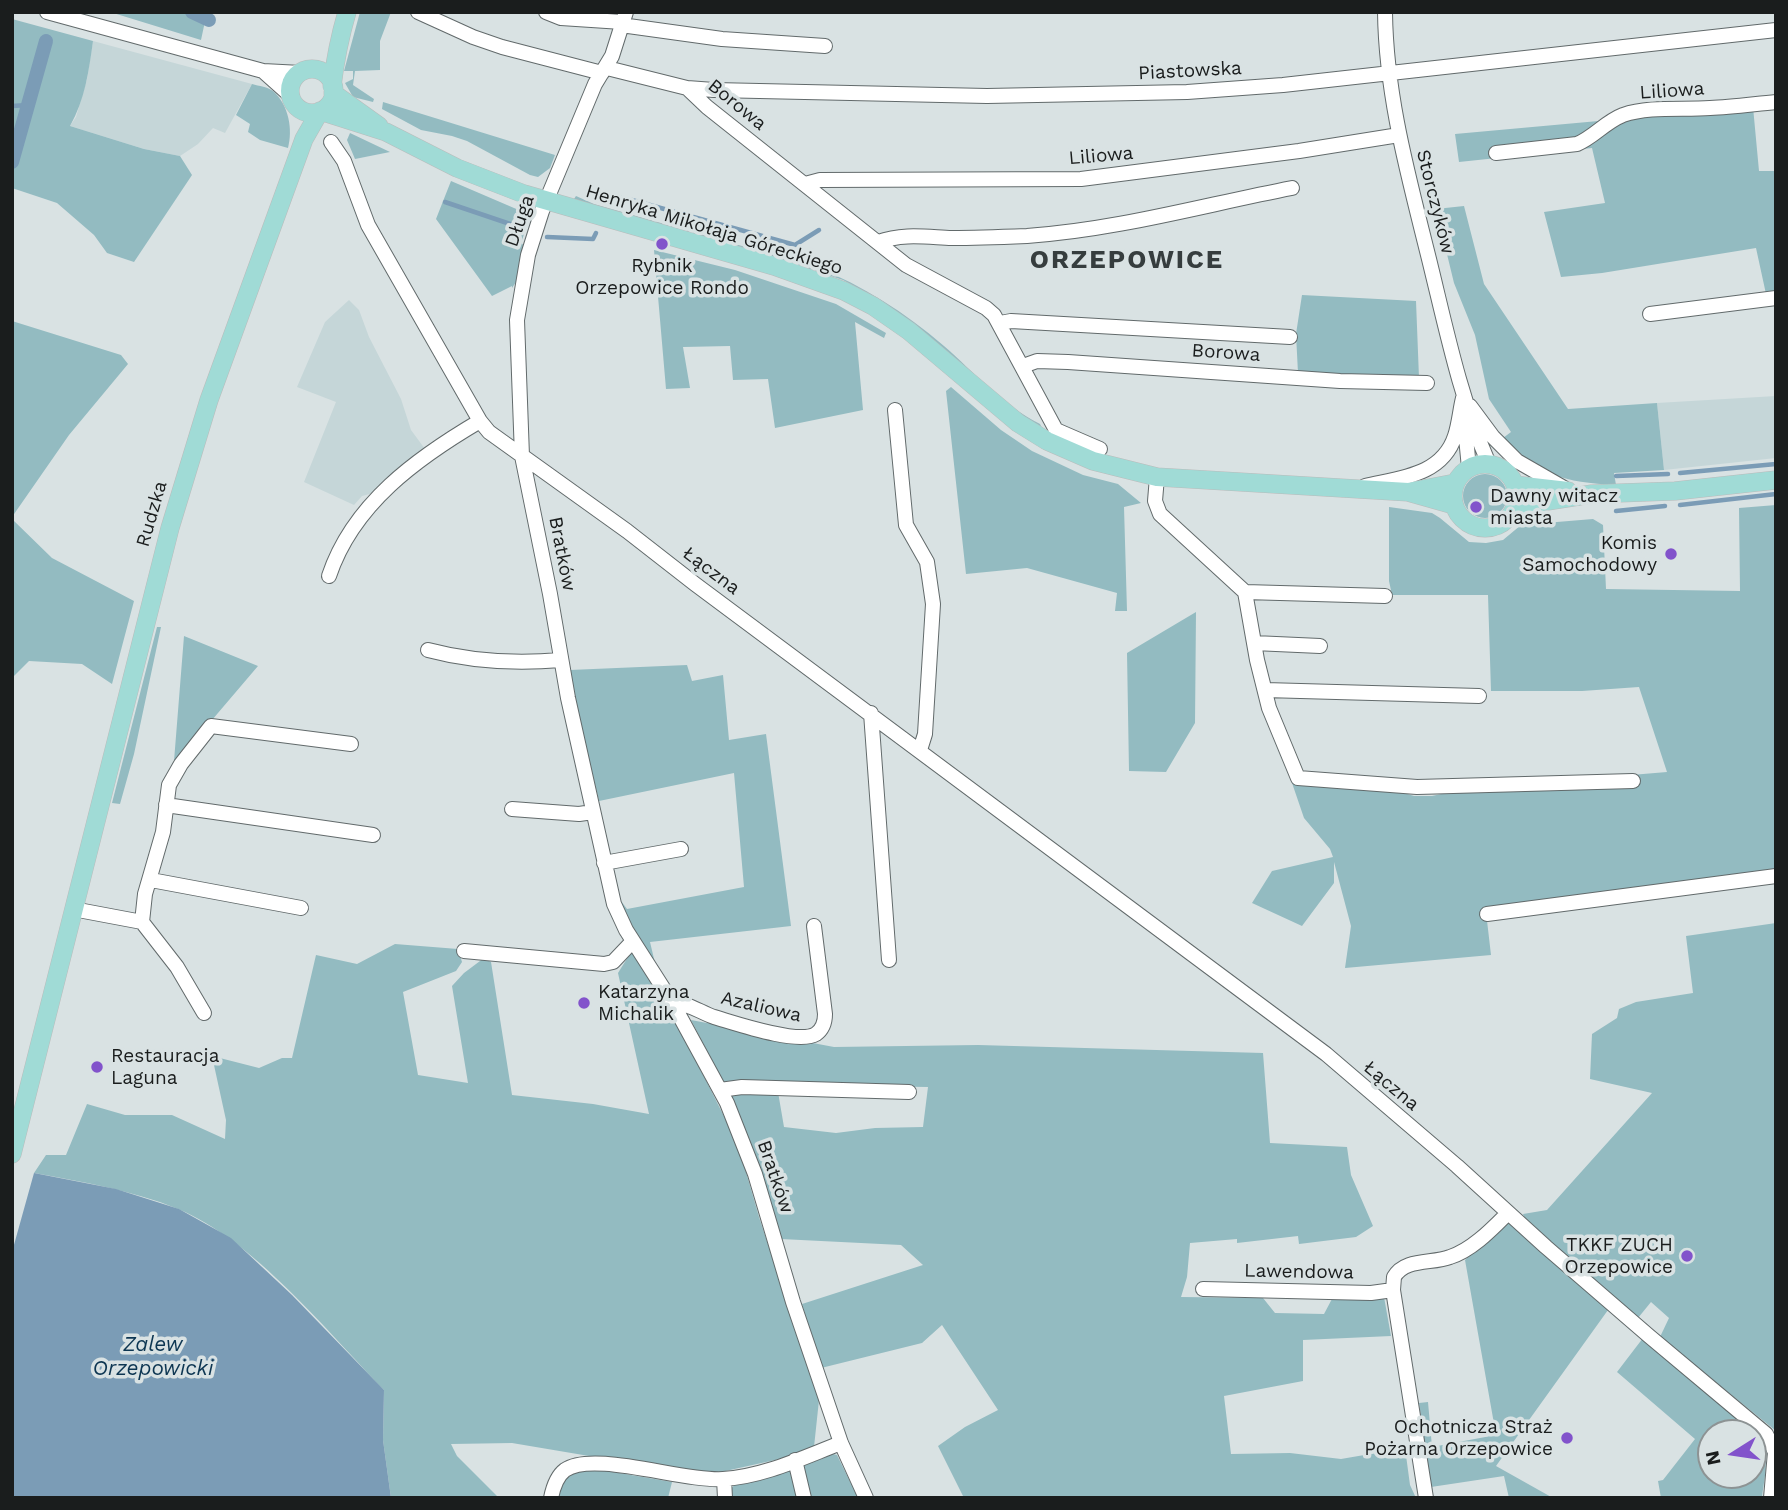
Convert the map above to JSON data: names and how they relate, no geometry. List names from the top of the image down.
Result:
{
  "streets": {
    "main road": ["Henryka Mikołaja Góreckiego", "Rudzka"],
    "street": [
      "Piastowska",
      "Liliowa",
      "Borowa",
      "Storczyków",
      "Długa",
      "Bratków",
      "Łączna",
      "Azaliowa",
      "Lawendowa"
    ]
  },
  "crossings": [
    ["Piastowska", "Borowa"],
    ["Piastowska", "Storczyków"],
    ["Piastowska", "Długa"],
    ["Liliowa", "Borowa"],
    ["Liliowa", "Storczyków"],
    ["Storczyków", "Henryka Mikołaja Góreckiego"],
    ["Długa", "Henryka Mikołaja Góreckiego"],
    ["Długa", "Bratków"],
    ["Długa", "Łączna"],
    ["Henryka Mikołaja Góreckiego", "Rudzka"],
    ["Bratków", "Łączna"],
    ["Bratków", "Azaliowa"]
  ],
  "districts": ["ORZEPOWICE"],
  "water": ["Zalew Orzepowicki"],
  "places": [
    "Rybnik Orzepowice Rondo",
    "Dawny witacz miasta",
    "Komis Samochodowy",
    "Katarzyna Michalik",
    "Restauracja Laguna",
    "TKKF ZUCH Orzepowice",
    "Ochotnicza Straż Pożarna Orzepowice"
  ],
  "north": "left"
}
